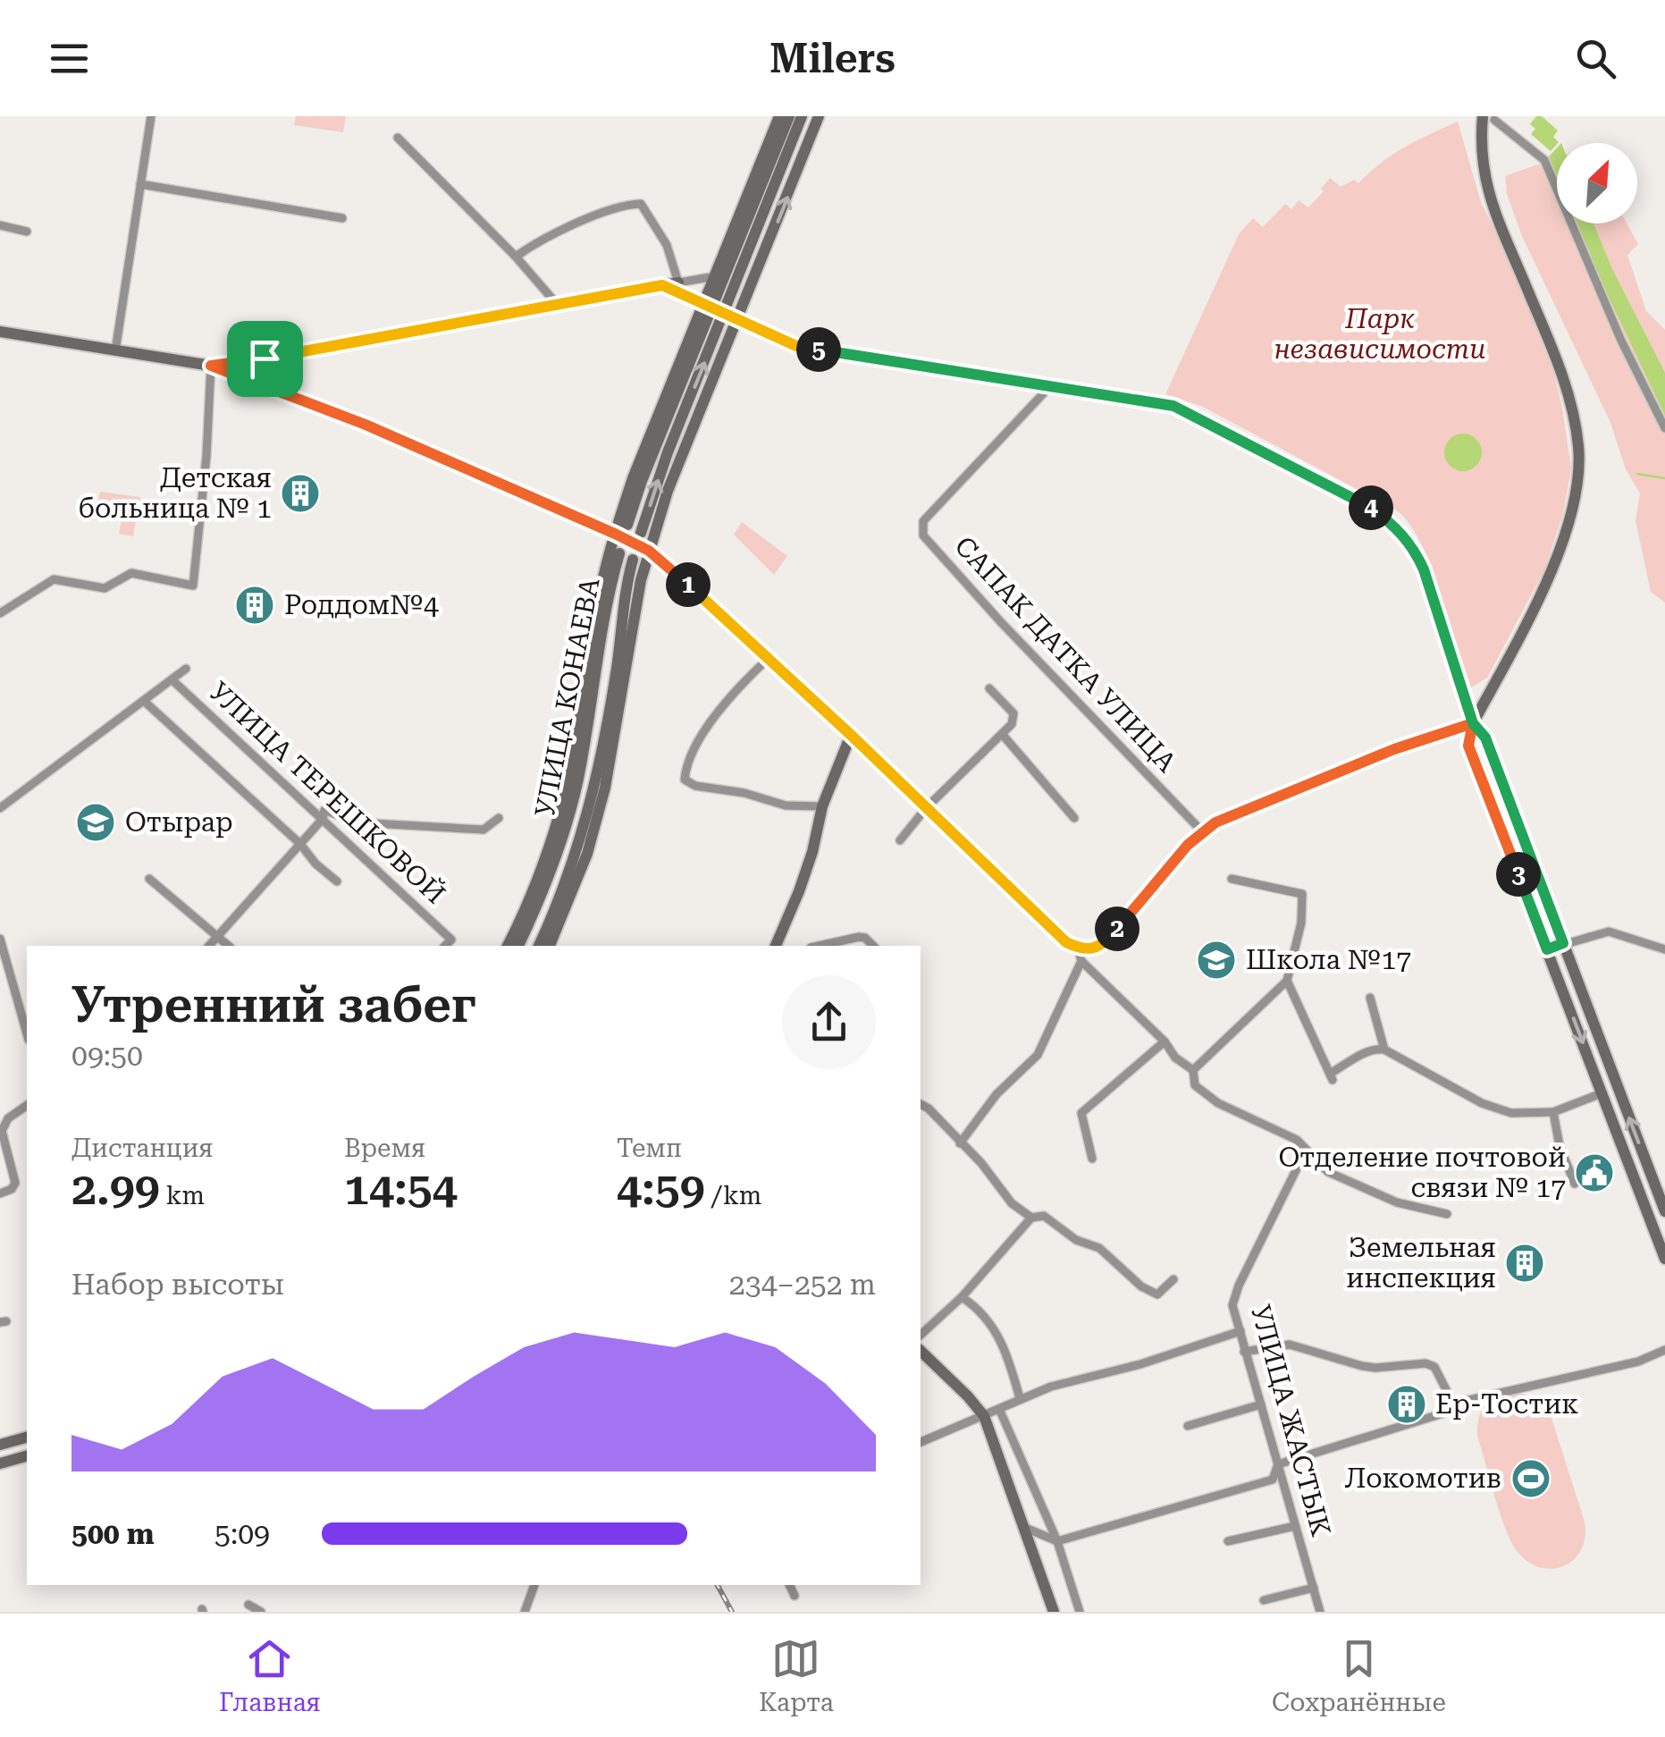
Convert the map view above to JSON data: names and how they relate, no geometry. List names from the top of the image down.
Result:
{
  "streets": {
    "main road": ["УЛИЦА КОНАЕВА"],
    "street": ["САПАК ДАТКА УЛИЦА", "УЛИЦА ТЕРЕШКОВОЙ", "УЛИЦА ЖАСТЫК"]
  },
  "parks": ["Парк независимости"],
  "places": {
    "building": [
      "Детская больница № 1",
      "Роддом№4",
      "Земельная инспекция",
      "Ер-Тостик"
    ],
    "school or university": ["Отырар", "Школа №17"],
    "public building": ["Отделение почтовой связи № 17"],
    "sports": ["Локомотив"]
  },
  "north": "top right",
  "page": {
    "header": "Milers",
    "pins": [
      "5",
      "4",
      "1",
      "3",
      "2"
    ],
    "heading": ["Утренний забег", "09:50"],
    "stats": [
      ["Дистанция", "2.99 km"],
      ["Время", "14:54"],
      ["Темп", "4:59 /km"]
    ],
    "chart": ["Набор высоты", "234–252 m"],
    "list": [
      {
        "name": "500 m",
        "note": "5:09"
      }
    ],
    "tabs": ["Главная", "Карта", "Сохранённые"]
  }
}
